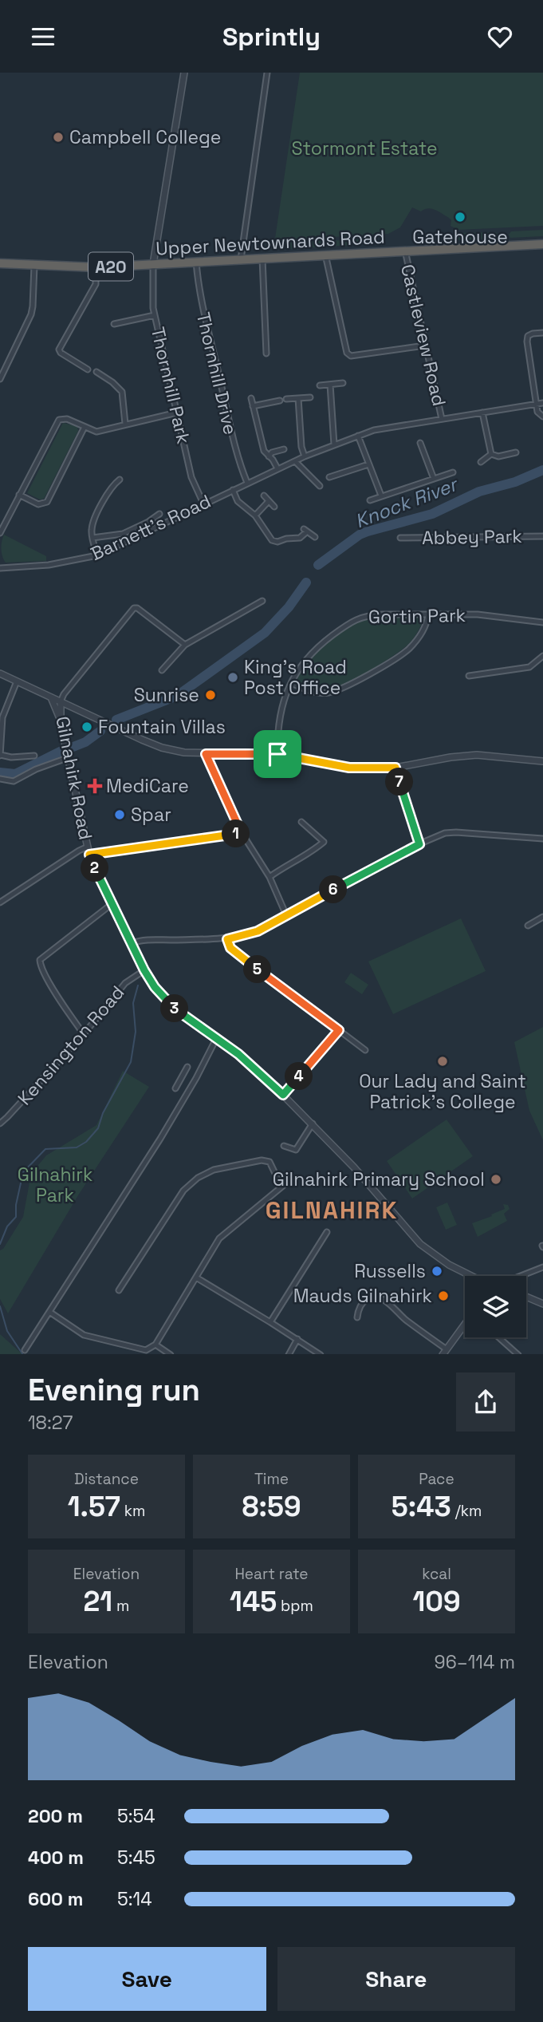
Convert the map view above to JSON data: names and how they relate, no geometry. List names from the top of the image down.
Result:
{
  "streets": {
    "highway": ["Upper Newtownards Road", "A20"],
    "street": [
      "Castleview Road",
      "Thornhill Drive",
      "Thornhill Park",
      "Barnett's Road",
      "Abbey Park",
      "Gortin Park",
      "Gilnahirk Road",
      "Kensington Road"
    ]
  },
  "crossings": [
    ["Upper Newtownards Road", "Castleview Road"],
    ["Upper Newtownards Road", "Thornhill Drive"],
    ["Upper Newtownards Road", "Thornhill Park"],
    ["Castleview Road", "Barnett's Road"],
    ["Thornhill Drive", "Barnett's Road"],
    ["Thornhill Park", "Barnett's Road"],
    ["Gilnahirk Road", "Kensington Road"]
  ],
  "districts": ["GILNAHIRK"],
  "water": ["Knock River"],
  "parks": ["Stormont Estate", "Gilnahirk Park"],
  "places": {
    "other": [
      "Campbell College",
      "Gatehouse",
      "King's Road Post Office",
      "Sunrise",
      "Fountain Villas",
      "Spar",
      "Our Lady and Saint Patrick's College",
      "Gilnahirk Primary School",
      "Russells",
      "Mauds Gilnahirk"
    ],
    "health": ["MediCare"]
  },
  "page": {
    "header": "Sprintly",
    "pins": [
      "7",
      "1",
      "2",
      "6",
      "5",
      "3",
      "4"
    ],
    "heading": ["Evening run", "18:27"],
    "stats": [
      ["Distance", "1.57 km"],
      ["Time", "8:59"],
      ["Pace", "5:43 /km"],
      ["Elevation", "21 m"],
      ["Heart rate", "145 bpm"],
      ["kcal", "109"]
    ],
    "chart": ["Elevation", "96–114 m"],
    "list": [
      {
        "name": "200 m",
        "note": "5:54"
      },
      {
        "name": "400 m",
        "note": "5:45"
      },
      {
        "name": "600 m",
        "note": "5:14"
      }
    ],
    "buttons": ["Save", "Share"]
  }
}
